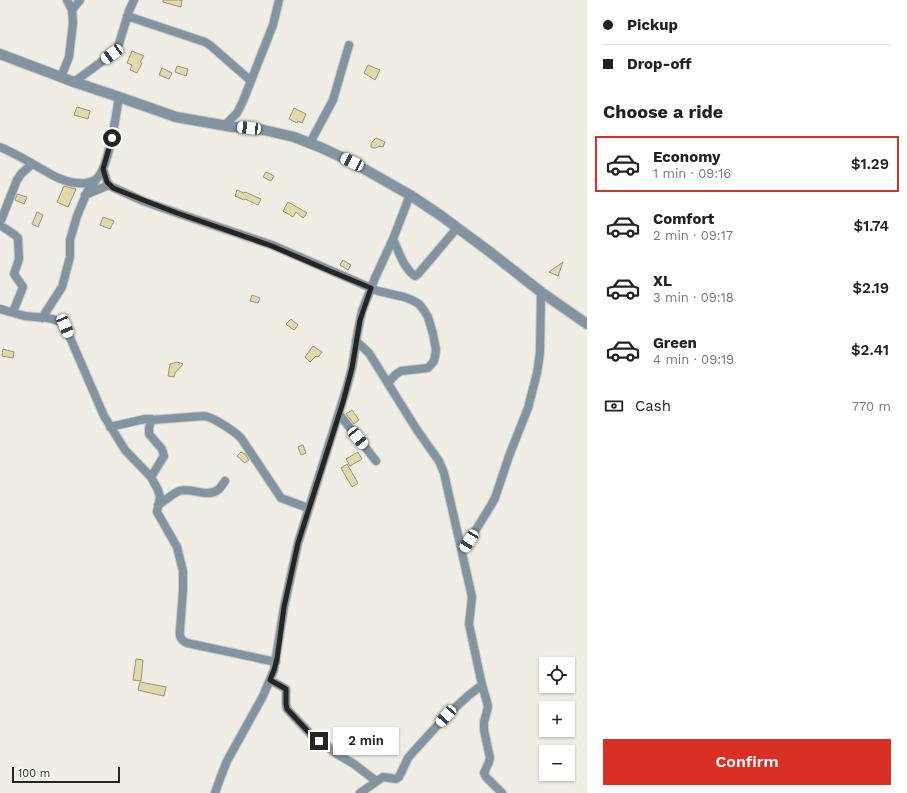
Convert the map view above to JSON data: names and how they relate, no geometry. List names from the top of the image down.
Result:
{
  "scale_bar": "100 m",
  "page": {
    "banner": ["Pickup", "Drop-off"],
    "heading": "Choose a ride",
    "list": [
      {
        "name": "Economy",
        "note": "1 min · 09:16",
        "value": "$1.29"
      },
      {
        "name": "Comfort",
        "note": "2 min · 09:17",
        "value": "$1.74"
      },
      {
        "name": "XL",
        "note": "3 min · 09:18",
        "value": "$2.19"
      },
      {
        "name": "Green",
        "note": "4 min · 09:19",
        "value": "$2.41"
      }
    ],
    "pay": ["Cash", "770 m"],
    "map_buttons": ["+", "−"],
    "bubble": "2 min",
    "buttons": "Confirm",
    "scale": "100 m"
  }
}
